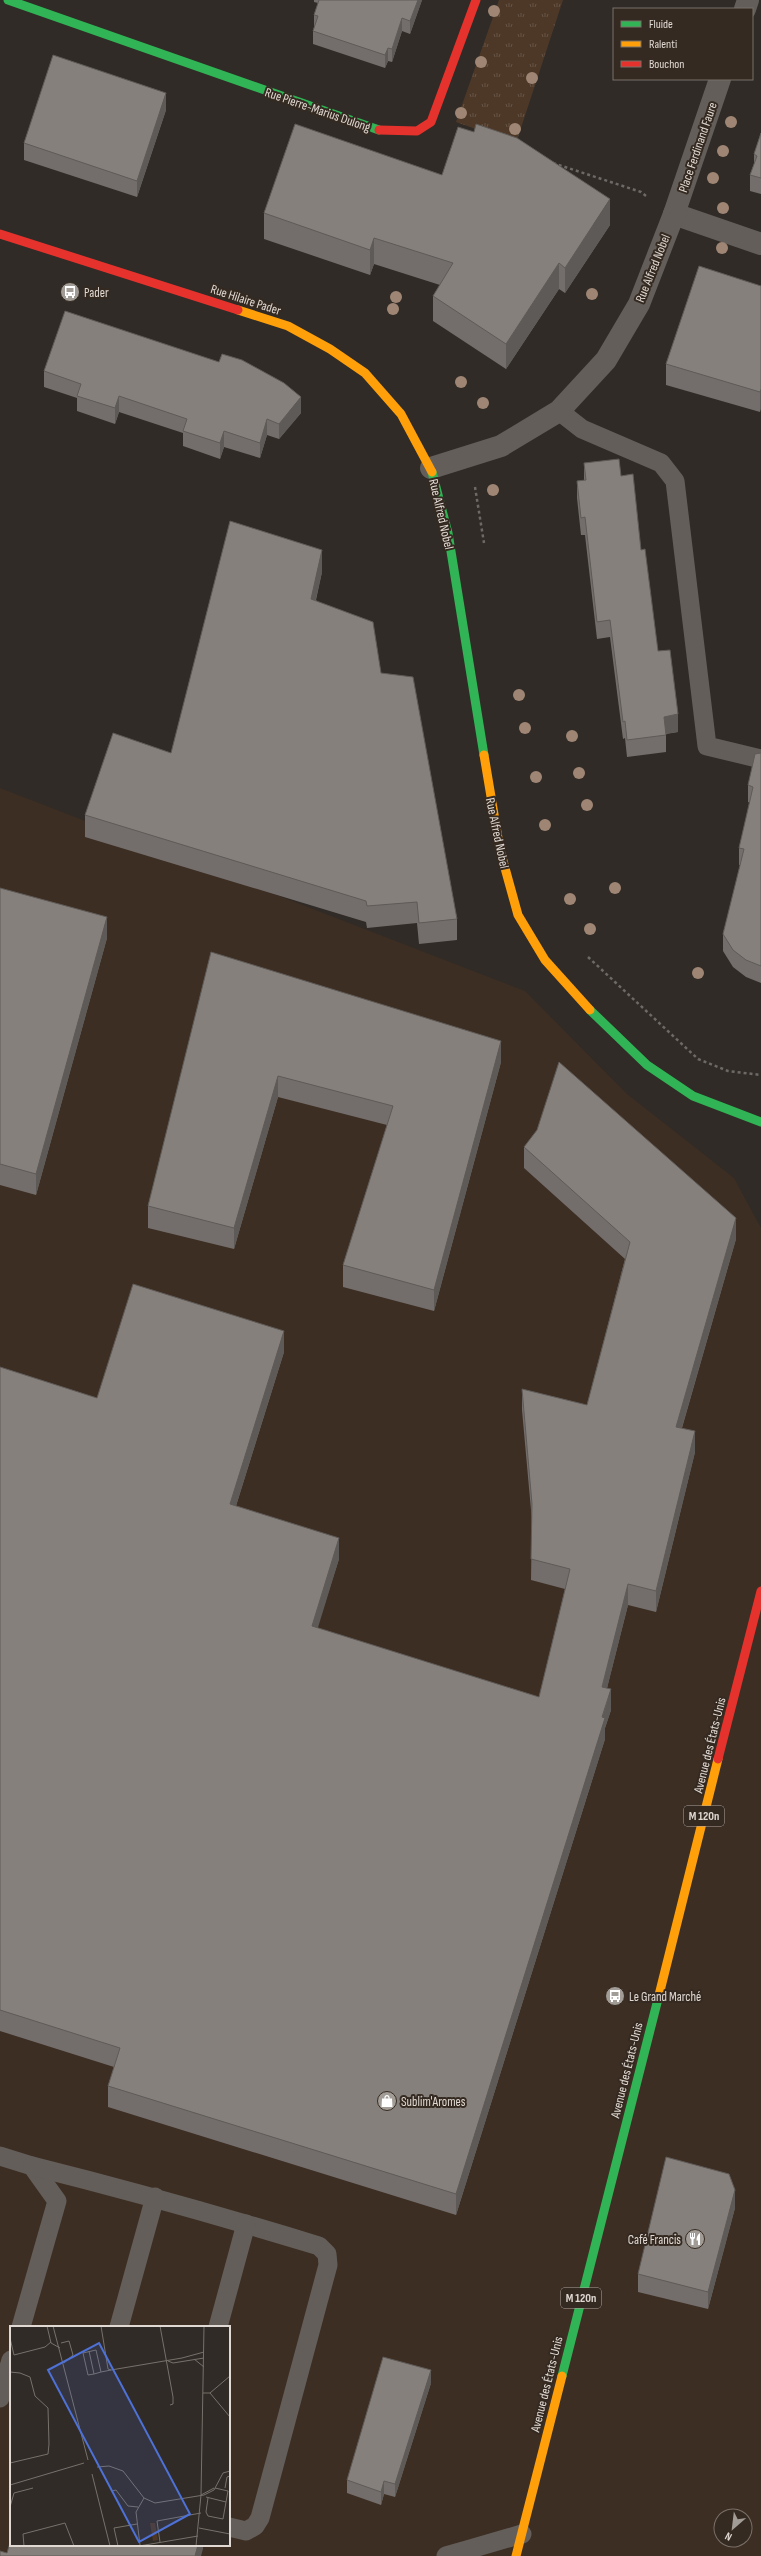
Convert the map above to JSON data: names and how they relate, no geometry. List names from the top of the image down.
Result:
{
  "streets": {
    "street": [
      "Rue Pierre-Marius Dulong",
      "Place Ferdinand Faure",
      "Rue Alfred Nobel",
      "Rue Hilaire Pader",
      "Avenue des États-Unis",
      "M 120n"
    ]
  },
  "crossings": [
    ["Place Ferdinand Faure", "Rue Alfred Nobel"],
    ["Rue Alfred Nobel", "Rue Hilaire Pader"]
  ],
  "places": {
    "bus stop": ["Pader", "Le Grand Marché"],
    "shop": ["Sublim'Aromes"],
    "restaurant": ["Café Francis"]
  },
  "legend": ["Fluide", "Ralenti", "Bouchon"],
  "north": "bottom left"
}
